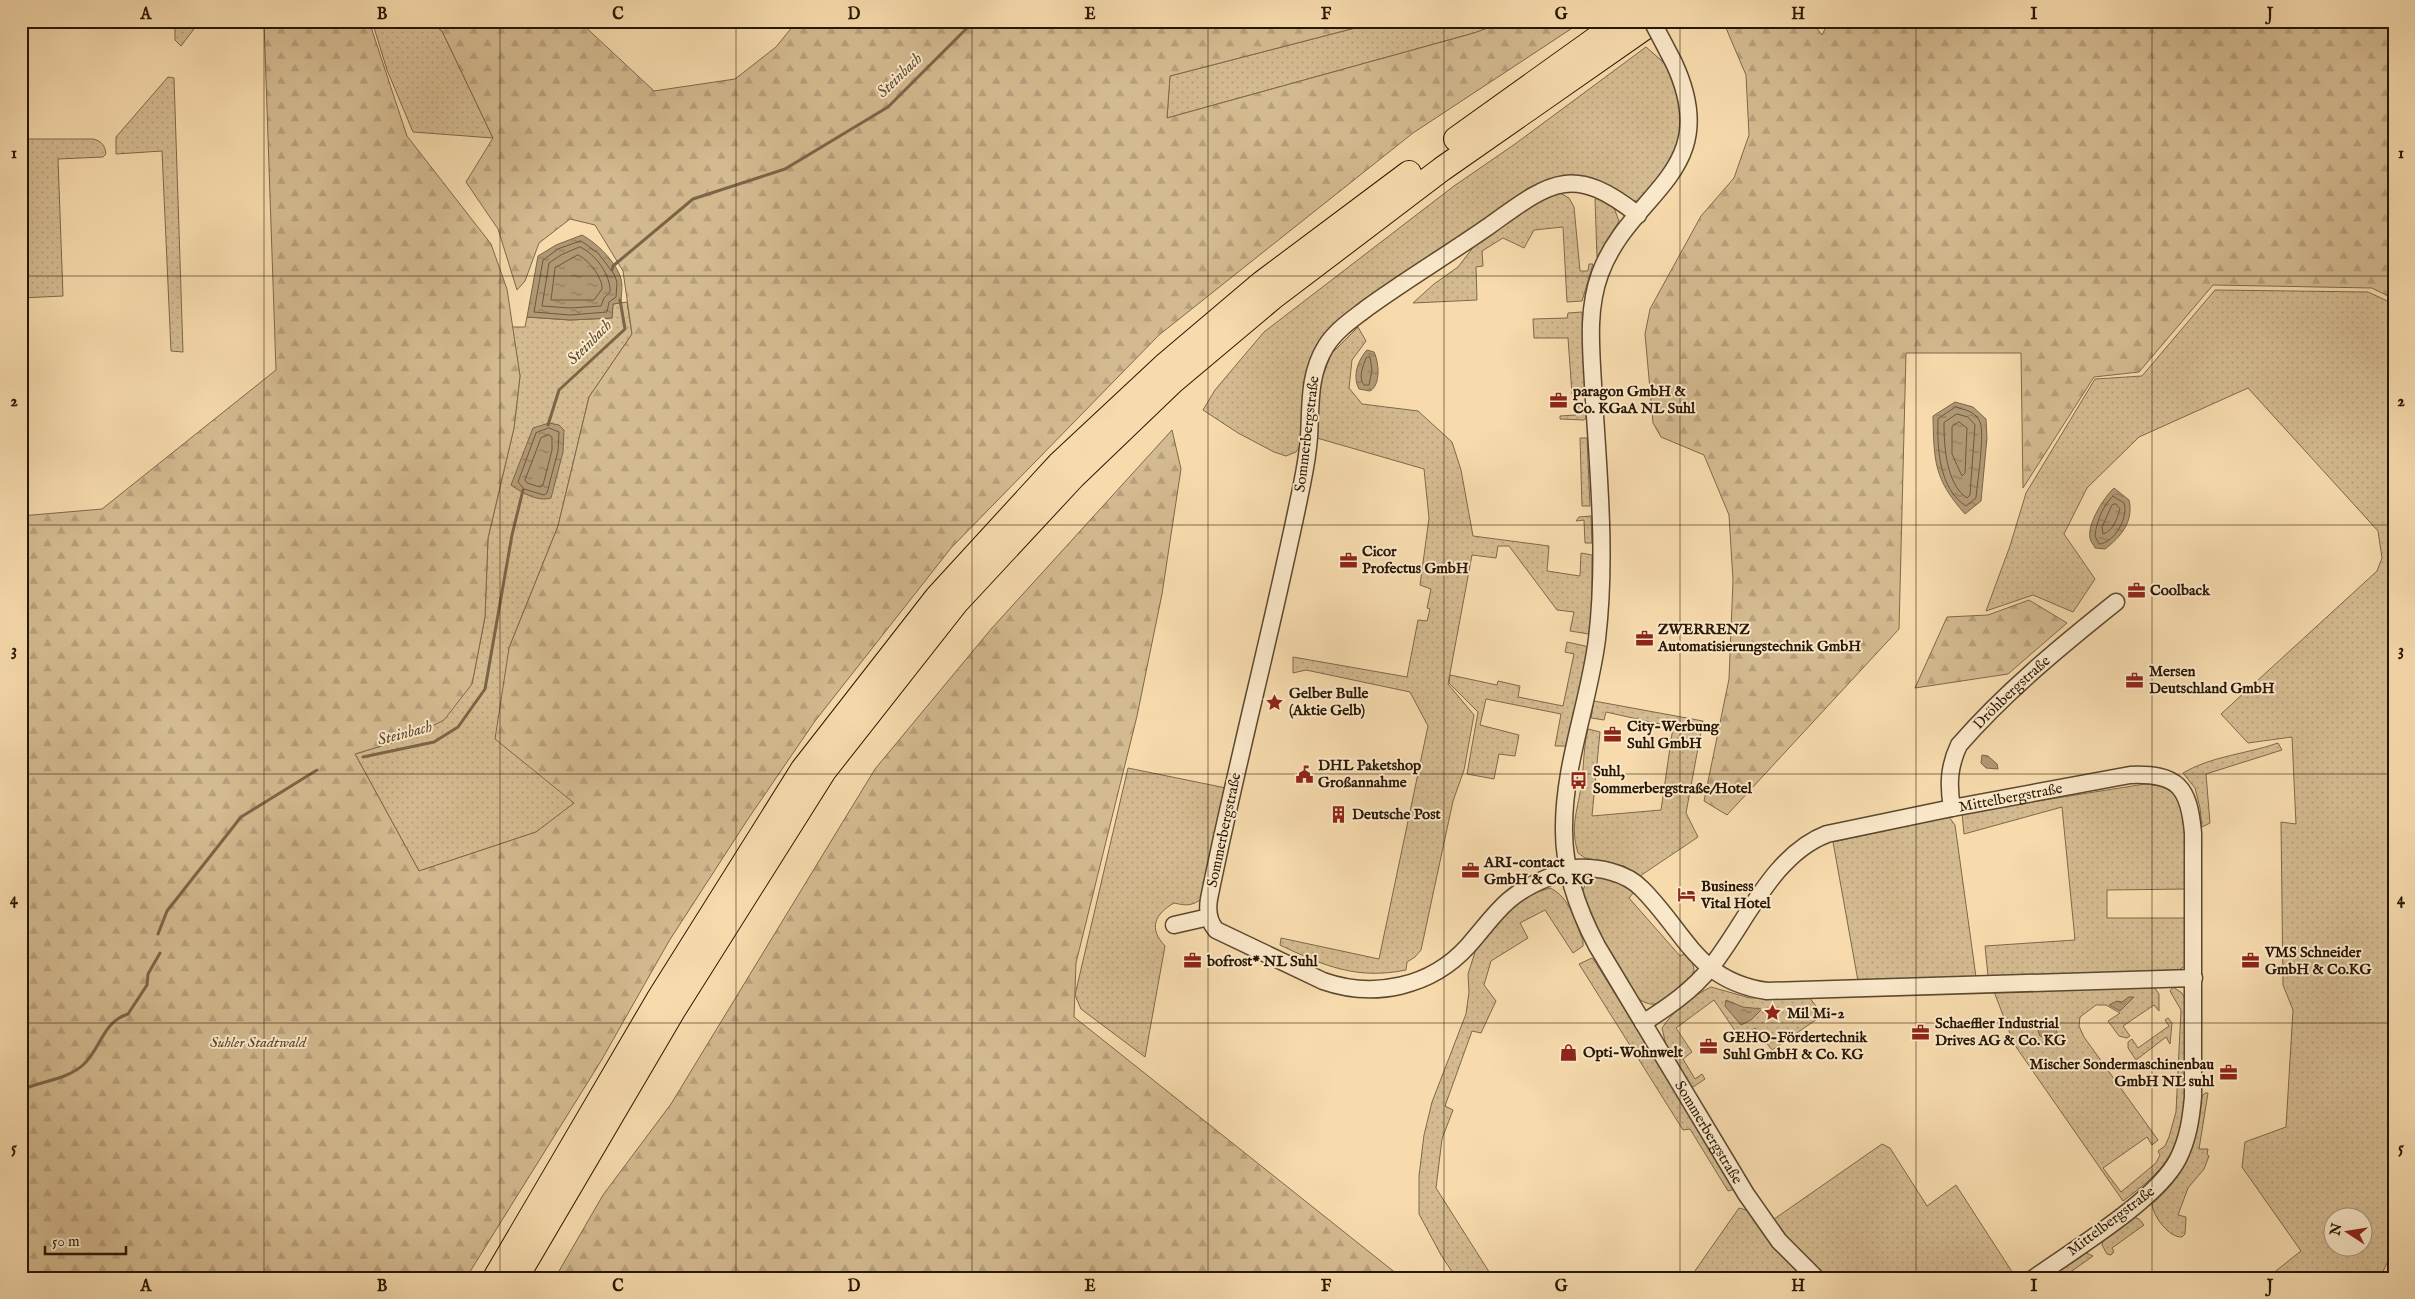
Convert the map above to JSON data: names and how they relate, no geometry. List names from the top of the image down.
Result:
{
  "streets": {
    "street": ["Sommerbergstraße", "Dröhbergstraße", "Mittelbergstraße"]
  },
  "crossings": [
    ["Sommerbergstraße", "Mittelbergstraße"],
    ["Dröhbergstraße", "Mittelbergstraße"]
  ],
  "water": ["Steinbach"],
  "parks": ["Suhler Stadtwald"],
  "places": {
    "office": [
      "paragon GmbH & Co. KGaA NL Suhl",
      "Cicor Profectus GmbH",
      "Coolback",
      "ZWERRENZ Automatisierungstechnik GmbH",
      "Mersen Deutschland GmbH",
      "City-Werbung Suhl GmbH",
      "ARI-contact GmbH & Co. KG",
      "bofrost* NL Suhl",
      "VMS Schneider GmbH & Co.KG",
      "Schaeffler Industrial Drives AG & Co. KG",
      "GEHO-Fördertechnik Suhl GmbH & Co. KG",
      "Mischer Sondermaschinenbau GmbH NL suhl"
    ],
    "place": ["Gelber Bulle (Aktie Gelb)", "Mil Mi-2"],
    "public building": ["DHL Paketshop Großannahme"],
    "bus stop": ["Suhl, Sommerbergstraße/Hotel"],
    "building": ["Deutsche Post"],
    "hotel": ["Business Vital Hotel"],
    "shop": ["Opti-Wohnwelt"]
  },
  "scale_bar": "50 m",
  "north": "left",
  "grid": {
    "columns": [
      "A",
      "B",
      "C",
      "D",
      "E",
      "F",
      "G",
      "H",
      "I",
      "J"
    ],
    "rows": [
      "1",
      "2",
      "3",
      "4",
      "5"
    ]
  }
}
